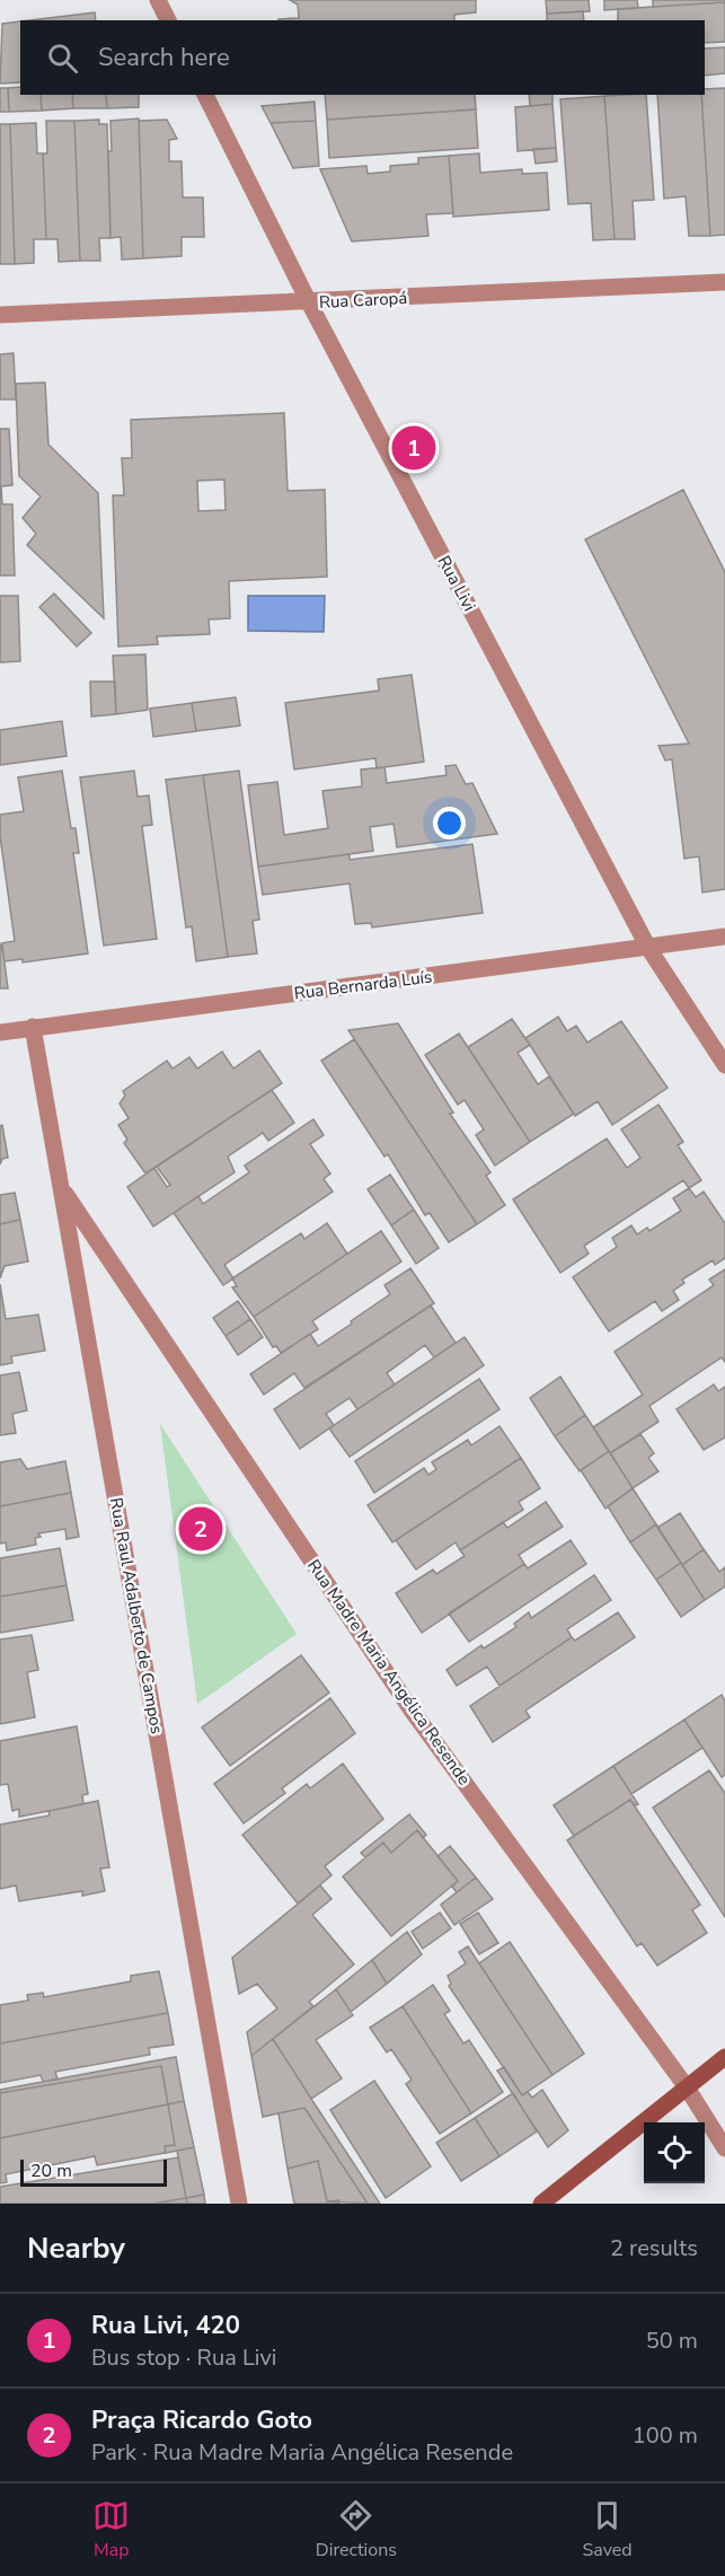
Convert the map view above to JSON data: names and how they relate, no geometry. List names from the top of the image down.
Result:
{
  "streets": {
    "street": [
      "Rua Caropá",
      "Rua Livi",
      "Rua Bernarda Luís",
      "Rua Raul Adalberto de Campos",
      "Rua Madre Maria Angélica Resende"
    ]
  },
  "crossings": [
    ["Rua Caropá", "Rua Livi"],
    ["Rua Livi", "Rua Bernarda Luís"],
    ["Rua Bernarda Luís", "Rua Raul Adalberto de Campos"],
    ["Rua Raul Adalberto de Campos", "Rua Madre Maria Angélica Resende"]
  ],
  "scale_bar": "20 m",
  "page": {
    "search": "Search here",
    "pins": ["1", "2"],
    "scale": "20 m",
    "heading": ["Nearby", "2 results"],
    "list": [
      {
        "mark": "1",
        "name": "Rua Livi, 420",
        "note": "Bus stop · Rua Livi",
        "value": "50 m"
      },
      {
        "mark": "2",
        "name": "Praça Ricardo Goto",
        "note": "Park · Rua Madre Maria Angélica Resende",
        "value": "100 m"
      }
    ],
    "nav": ["Map", "Directions", "Saved"]
  }
}
